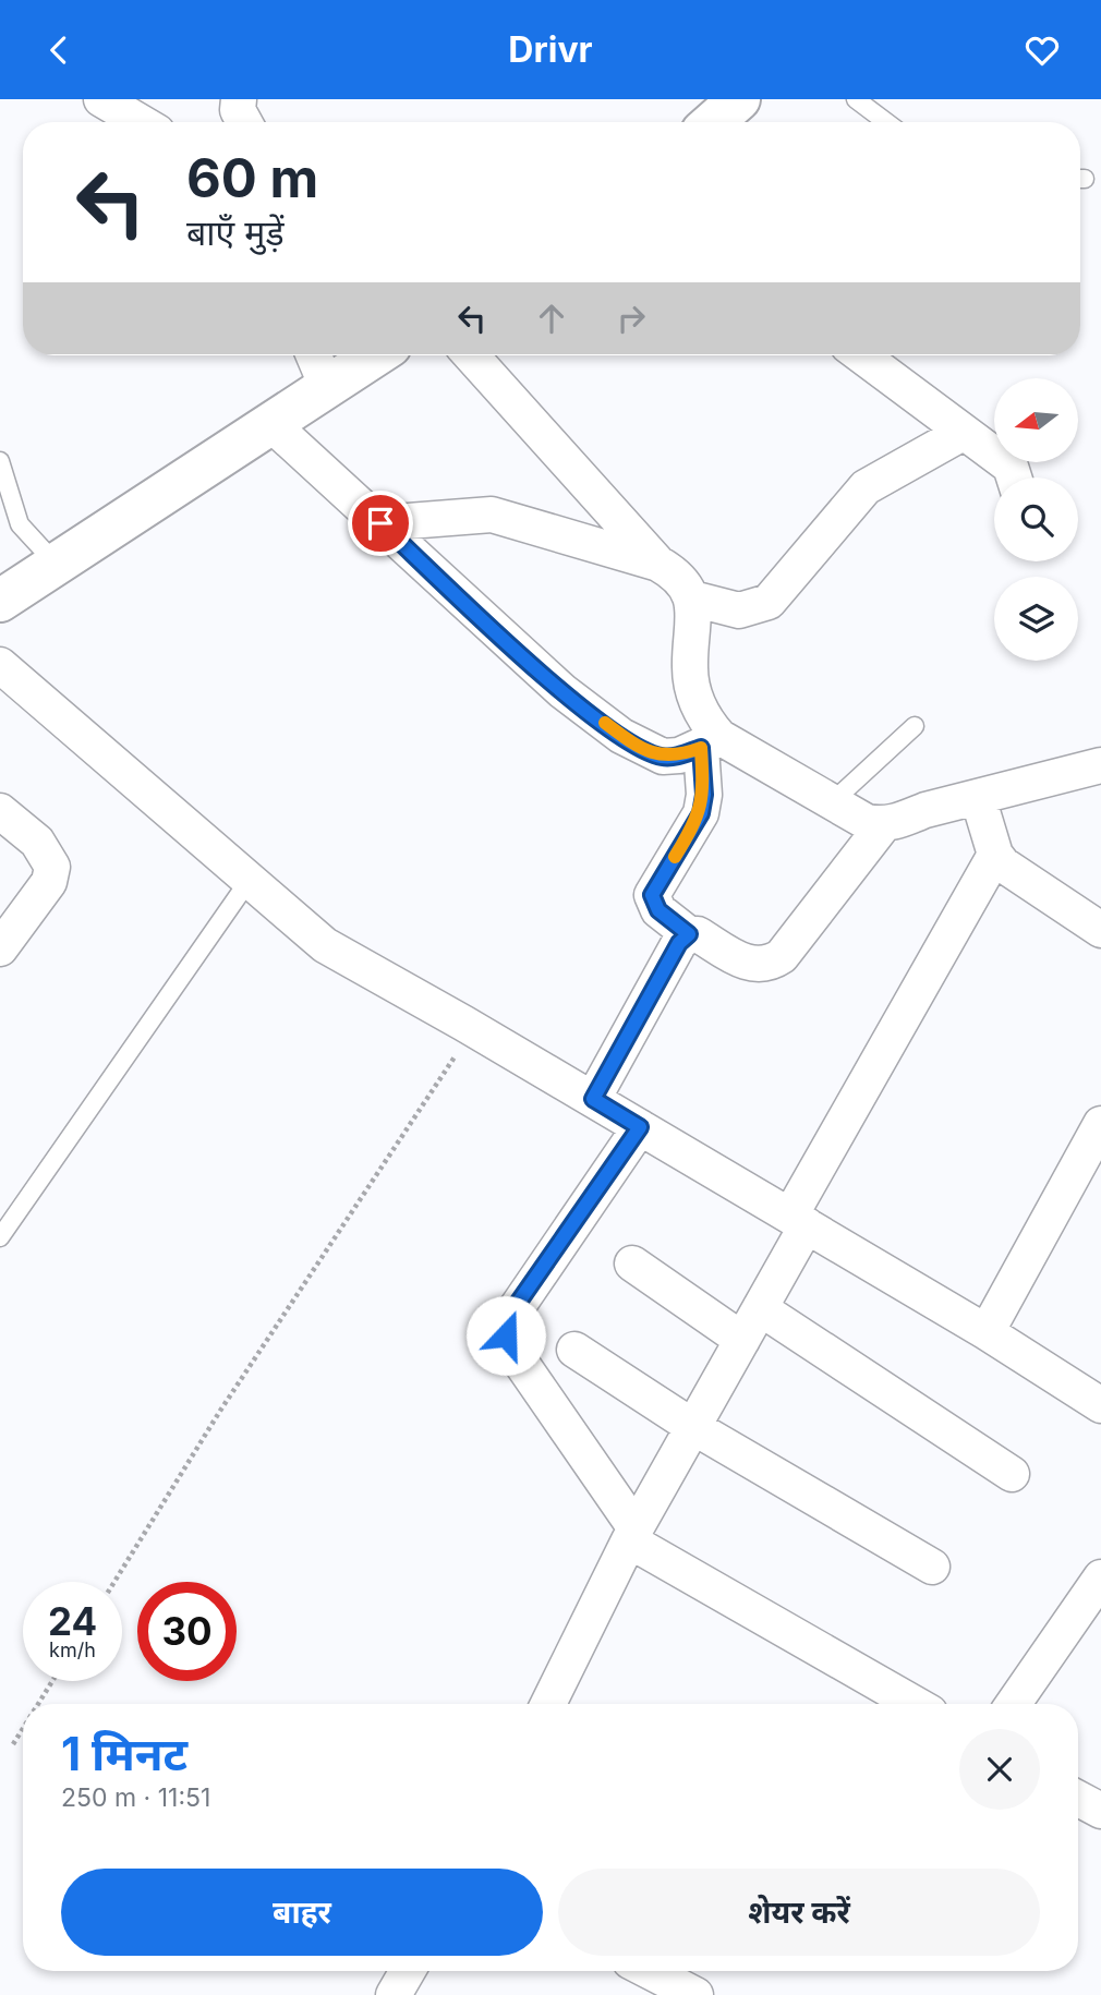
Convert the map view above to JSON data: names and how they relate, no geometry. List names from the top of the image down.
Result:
{
  "north": "left",
  "page": {
    "header": "Drivr",
    "turn": ["60 m", "बाएँ मुड़ें"],
    "speed": "24 km/h",
    "limit": "30",
    "heading": ["1 मिनट", "250 m · 11:51"],
    "buttons": ["बाहर", "शेयर करें"]
  }
}
